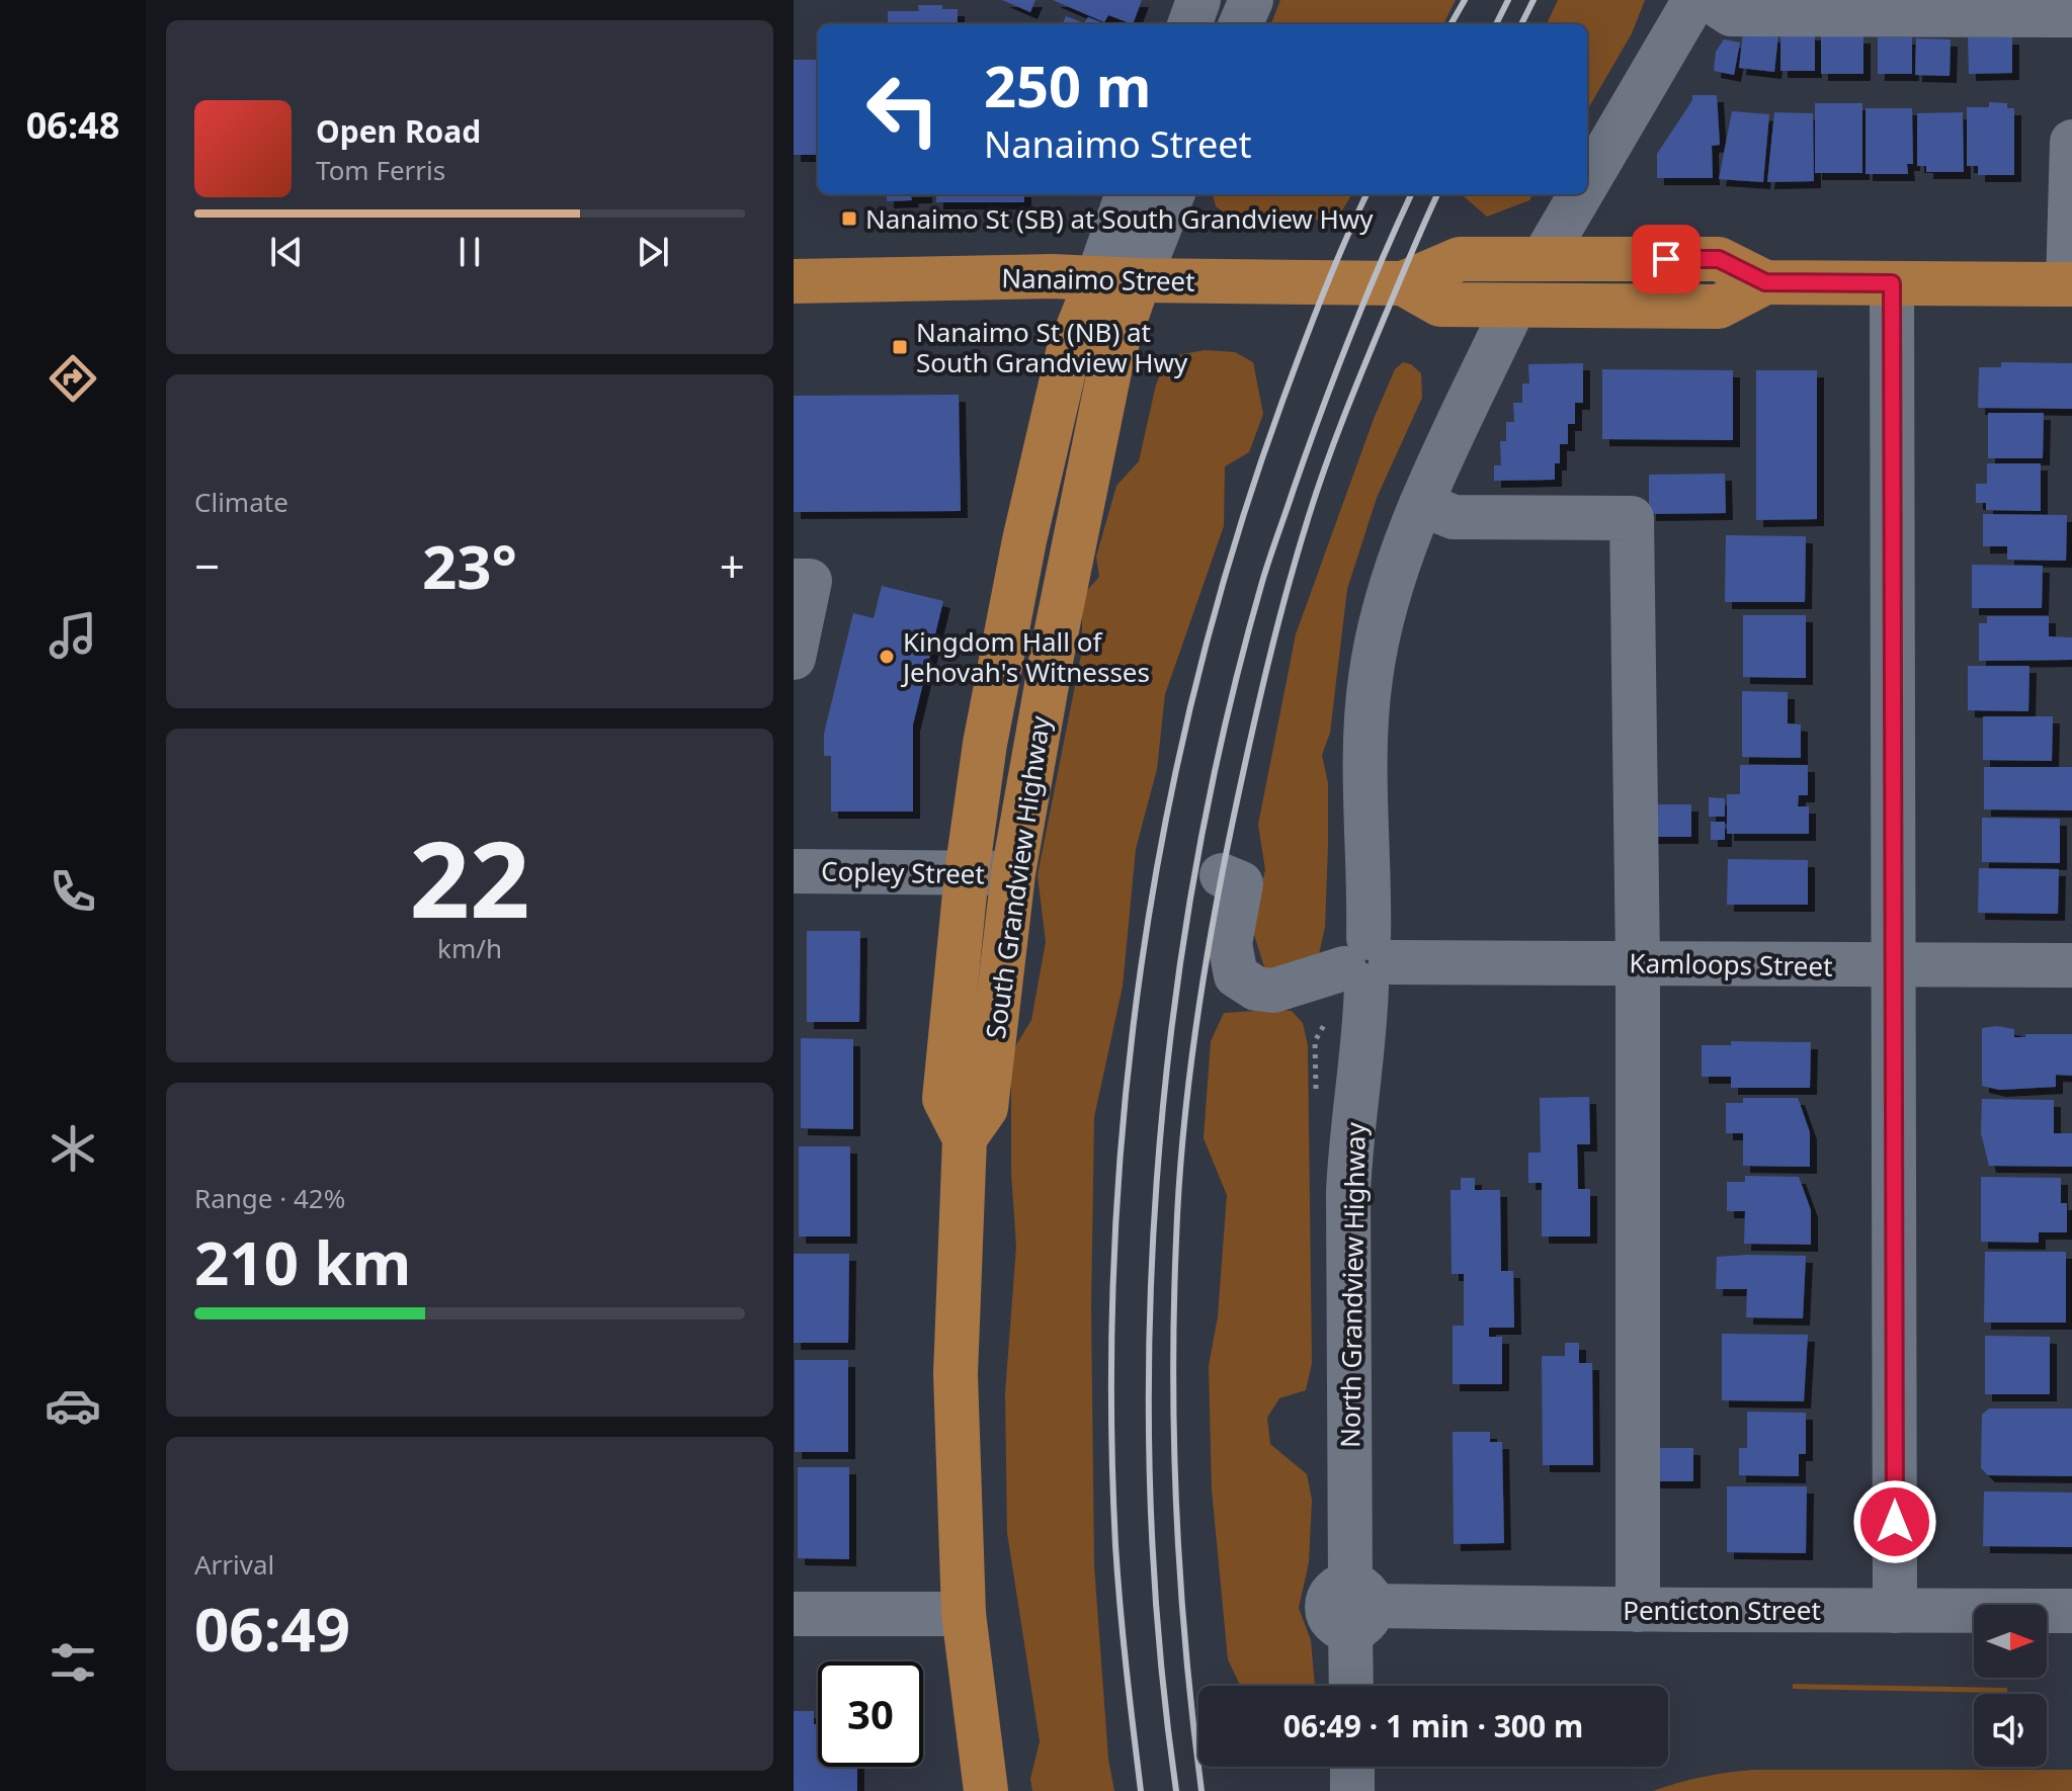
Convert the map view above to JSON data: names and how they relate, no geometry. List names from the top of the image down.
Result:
{
  "streets": {
    "main road": ["Nanaimo Street", "South Grandview Highway"],
    "street": [
      "Copley Street",
      "Kamloops Street",
      "North Grandview Highway",
      "Penticton Street"
    ]
  },
  "crossings": [
    ["Nanaimo Street", "South Grandview Highway"],
    ["Nanaimo Street", "North Grandview Highway"],
    ["Copley Street", "South Grandview Highway"],
    ["Kamloops Street", "North Grandview Highway"],
    ["North Grandview Highway", "Penticton Street"]
  ],
  "places": {
    "transit": ["Nanaimo St (SB) at South Grandview Hwy", "Nanaimo St (NB) at South Grandview Hwy"],
    "other": ["Kingdom Hall of Jehovah's Witnesses"]
  },
  "north": "right",
  "page": {
    "tabs": "06:48",
    "turn": ["250 m", "Nanaimo Street"],
    "song": ["Open Road", "Tom Ferris"],
    "tile": [
      "Climate",
      ["22", "km/h"],
      ["Range · 42%", "210 km"],
      ["Arrival", "06:49"]
    ],
    "heat": ["−", "23°", "+"],
    "limit": "30",
    "trip": "06:49 · 1 min · 300 m"
  }
}
